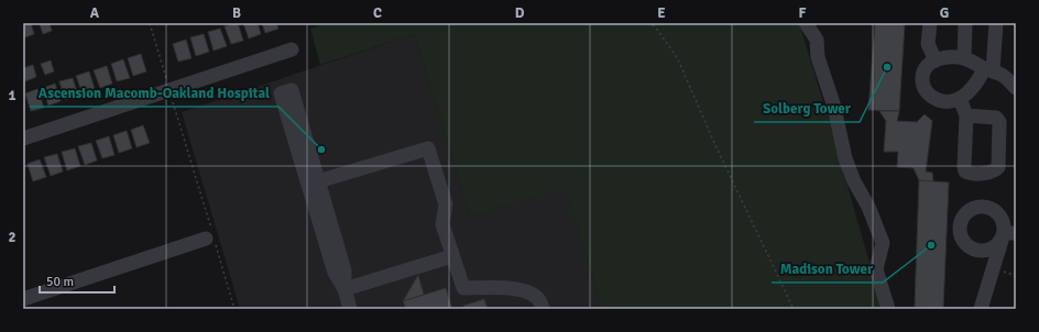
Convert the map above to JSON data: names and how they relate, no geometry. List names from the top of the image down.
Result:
{
  "places": ["Solberg Tower", "Ascension Macomb-Oakland Hospital", "Madison Tower"],
  "scale_bar": "50 m",
  "grid": {
    "columns": [
      "A",
      "B",
      "C",
      "D",
      "E",
      "F",
      "G"
    ],
    "rows": ["1", "2"]
  }
}
